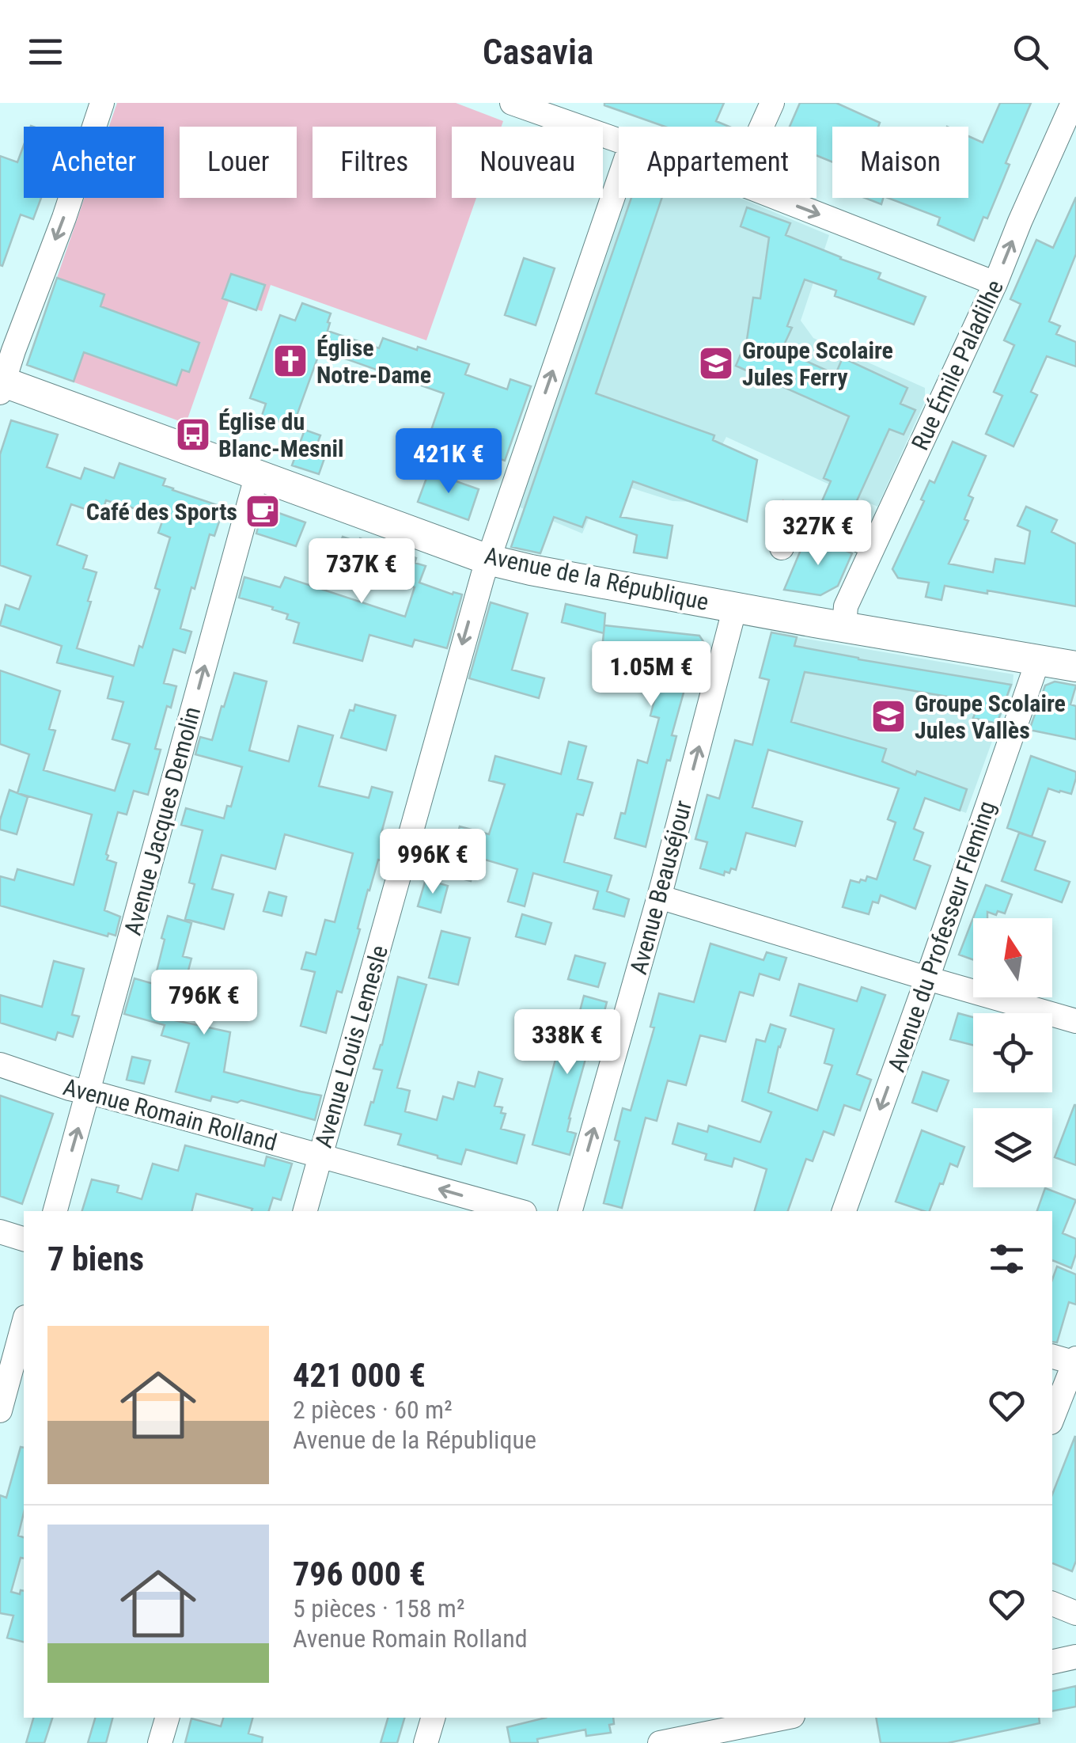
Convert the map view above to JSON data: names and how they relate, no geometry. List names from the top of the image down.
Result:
{
  "streets": {
    "main road": ["Avenue de la République"],
    "street": [
      "Rue Émile Paladilhe",
      "Avenue Jacques Demolin",
      "Avenue Beauséjour",
      "Avenue du Professeur Fleming",
      "Avenue Louis Lemesle",
      "Avenue Romain Rolland"
    ]
  },
  "crossings": [
    ["Rue Émile Paladilhe", "Avenue de la République"],
    ["Avenue de la République", "Avenue Jacques Demolin"],
    ["Avenue de la République", "Avenue Beauséjour"],
    ["Avenue de la République", "Avenue du Professeur Fleming"],
    ["Avenue de la République", "Avenue Louis Lemesle"],
    ["Avenue Jacques Demolin", "Avenue Romain Rolland"],
    ["Avenue Louis Lemesle", "Avenue Romain Rolland"]
  ],
  "one_way": [
    "Avenue Jacques Demolin",
    "Avenue Beauséjour",
    "Avenue du Professeur Fleming",
    "Avenue Romain Rolland"
  ],
  "places": {
    "church": ["Église Notre-Dame"],
    "school or university": ["Groupe Scolaire Jules Ferry", "Groupe Scolaire Jules Vallès"],
    "bus stop": ["Église du Blanc-Mesnil"],
    "cafe": ["Café des Sports"]
  },
  "north": "top",
  "page": {
    "header": "Casavia",
    "chip": [
      "Acheter",
      "Louer",
      "Filtres",
      "Nouveau",
      "Appartement",
      "Maison"
    ],
    "price": [
      "421K €",
      "327K €",
      "737K €",
      "1.05M €",
      "996K €",
      "796K €",
      "338K €"
    ],
    "heading": "7 biens",
    "list": [
      {
        "name": "421 000 €",
        "note": "2 pièces · 60 m² · Avenue de la République"
      },
      {
        "name": "796 000 €",
        "note": "5 pièces · 158 m² · Avenue Romain Rolland"
      }
    ]
  }
}
